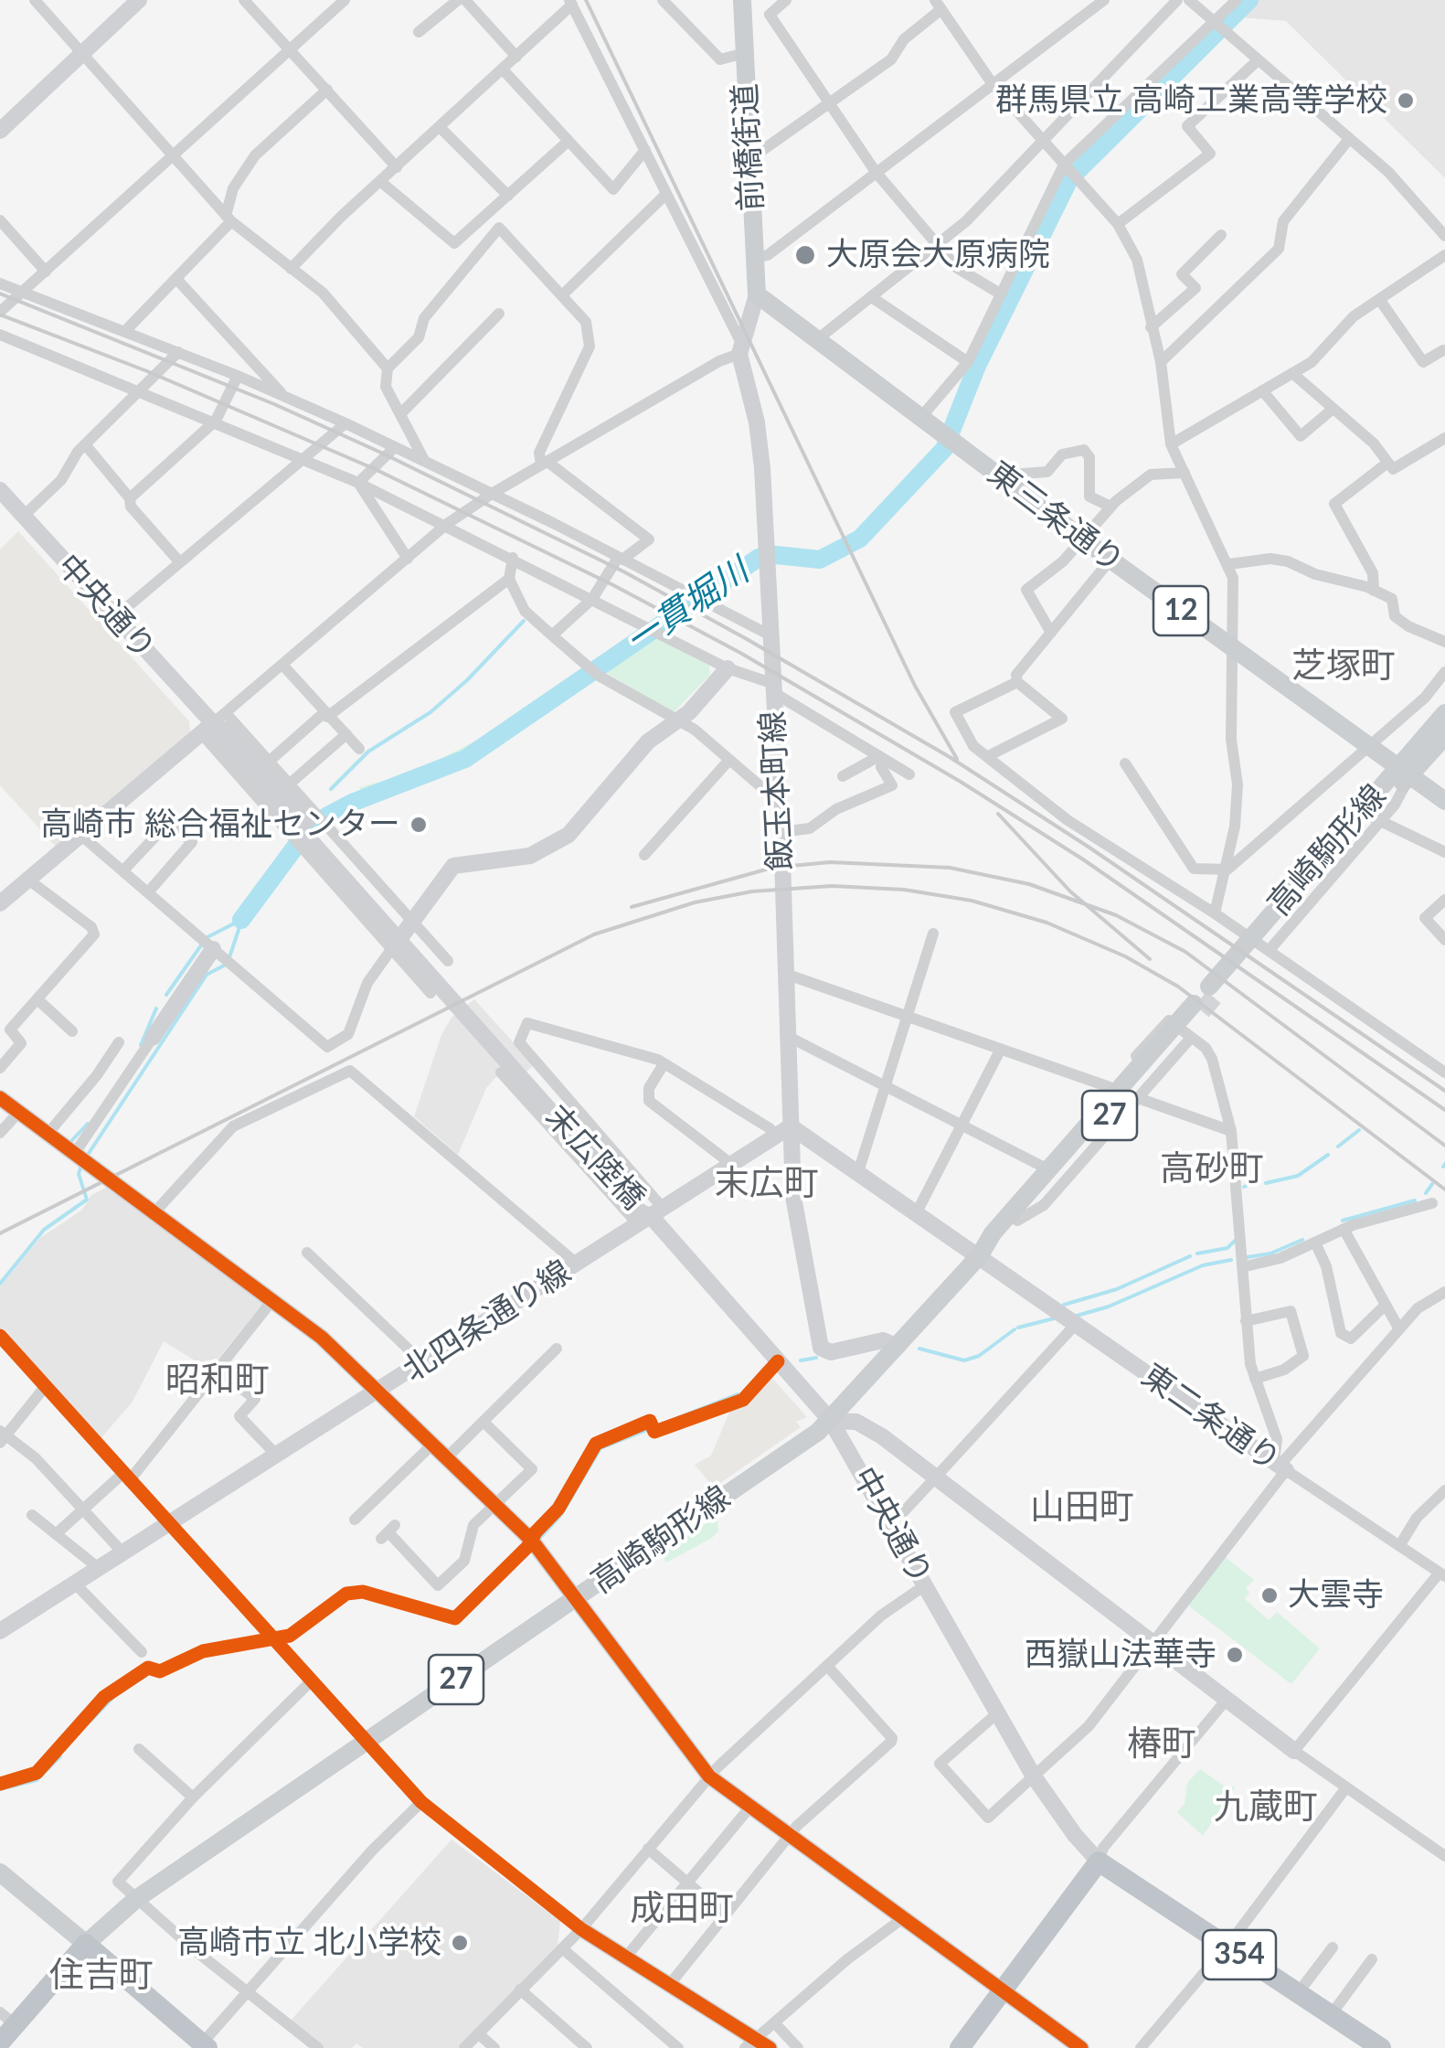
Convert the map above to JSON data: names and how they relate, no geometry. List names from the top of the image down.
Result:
{
  "streets": {
    "highway": ["354"],
    "main road": [
      "前橋街道",
      "東三条通り",
      "12",
      "高崎駒形線",
      "27"
    ],
    "street": [
      "中央通り",
      "飯玉本町線",
      "末広陸橋",
      "北四条通り線",
      "東二条通り"
    ]
  },
  "crossings": [
    ["前橋街道", "東三条通り"],
    ["前橋街道", "飯玉本町線"],
    ["東三条通り", "飯玉本町線"],
    ["東三条通り", "高崎駒形線"],
    ["中央通り", "高崎駒形線"],
    ["中央通り", "末広陸橋"],
    ["中央通り", "北四条通り線"],
    ["中央通り", "354"],
    ["飯玉本町線", "高崎駒形線"],
    ["飯玉本町線", "東二条通り"],
    ["高崎駒形線", "東二条通り"],
    ["末広陸橋", "北四条通り線"]
  ],
  "districts": [
    "芝塚町",
    "高砂町",
    "末広町",
    "昭和町",
    "山田町",
    "椿町",
    "九蔵町",
    "成田町",
    "住吉町"
  ],
  "water": ["一貫堀川"],
  "places": [
    "群馬県立 高崎工業高等学校",
    "大原会大原病院",
    "高崎市 総合福祉センター",
    "大雲寺",
    "西嶽山法華寺",
    "高崎市立 北小学校"
  ]
}
